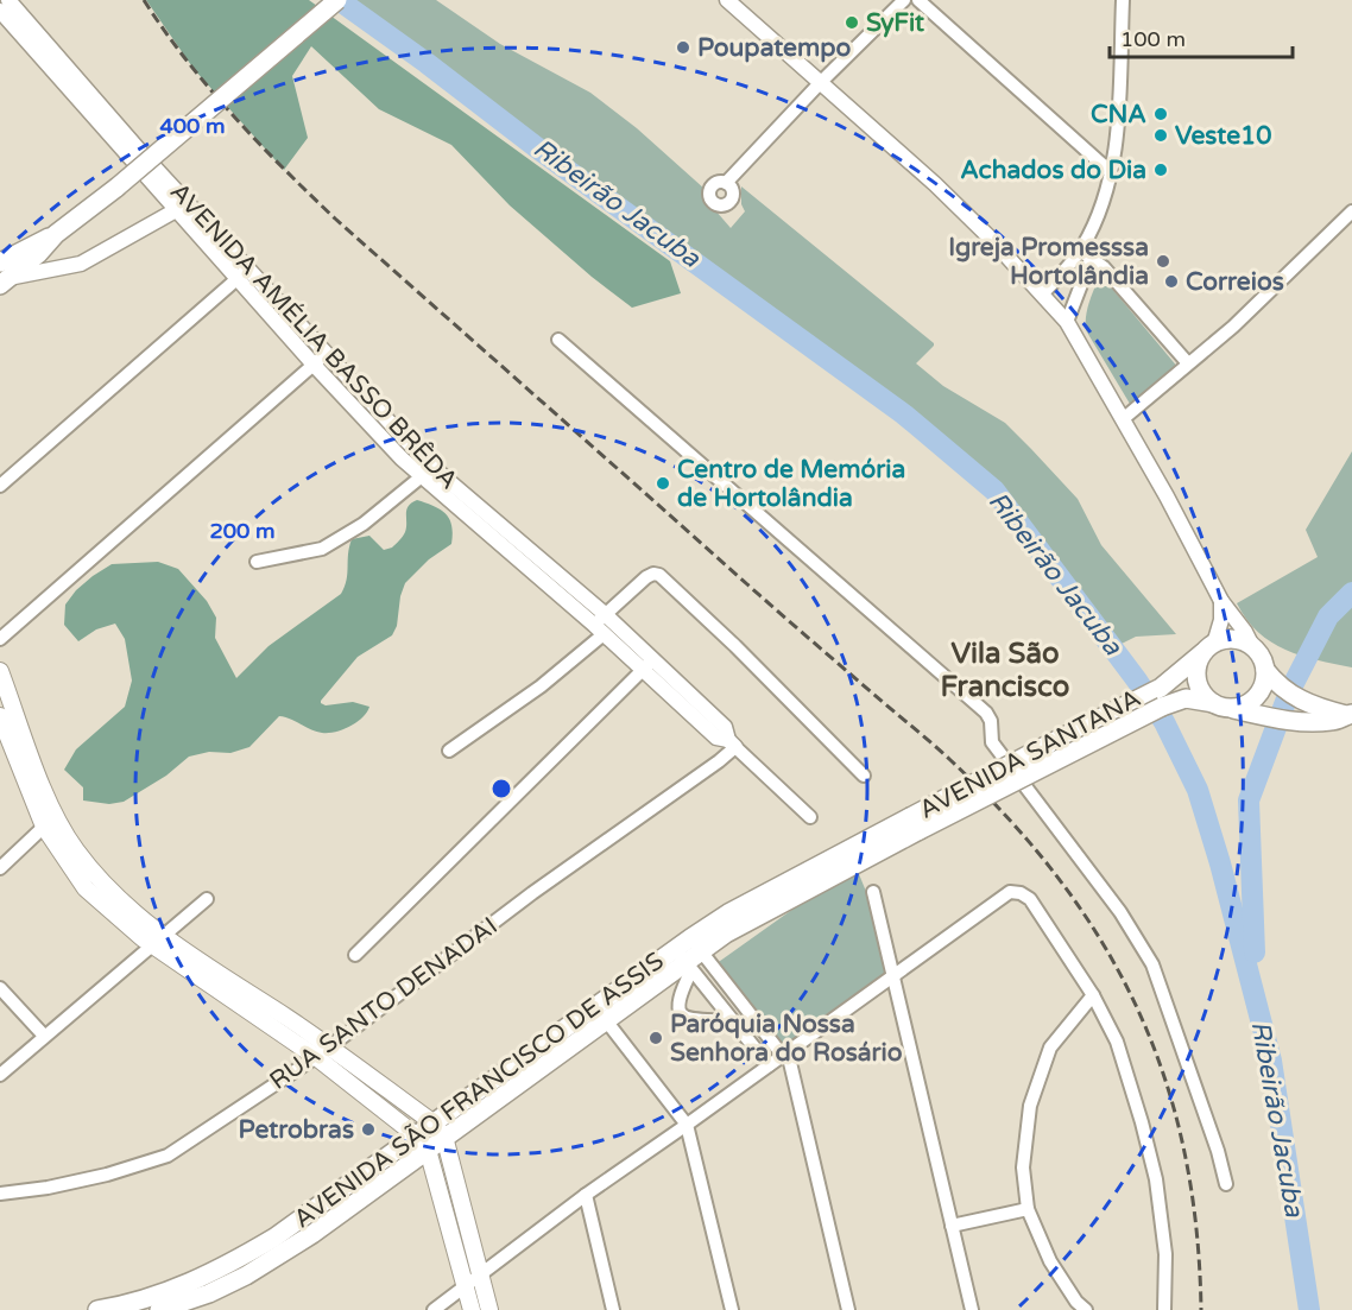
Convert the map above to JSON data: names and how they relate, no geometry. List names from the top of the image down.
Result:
{
  "streets": {
    "main road": ["AVENIDA SANTANA", "AVENIDA SÃO FRANCISCO DE ASSIS"],
    "street": ["AVENIDA AMÉLIA BASSO BRÊDA", "RUA SANTO DENADAI"]
  },
  "crossings": [
    ["AVENIDA AMÉLIA BASSO BRÊDA", "RUA SANTO DENADAI"],
    ["AVENIDA SANTANA", "AVENIDA SÃO FRANCISCO DE ASSIS"]
  ],
  "districts": ["Vila São Francisco"],
  "water": ["Ribeirão Jacuba"],
  "places": [
    "SyFit",
    "Poupatempo",
    "CNA",
    "Veste10",
    "Achados do Dia",
    "Igreja Promesssa Hortolândia",
    "Correios",
    "Centro de Memória de Hortolândia",
    "Paróquia Nossa Senhora do Rosário",
    "Petrobras"
  ],
  "scale_bar": "100 m",
  "rings": ["400 m", "200 m"]
}
